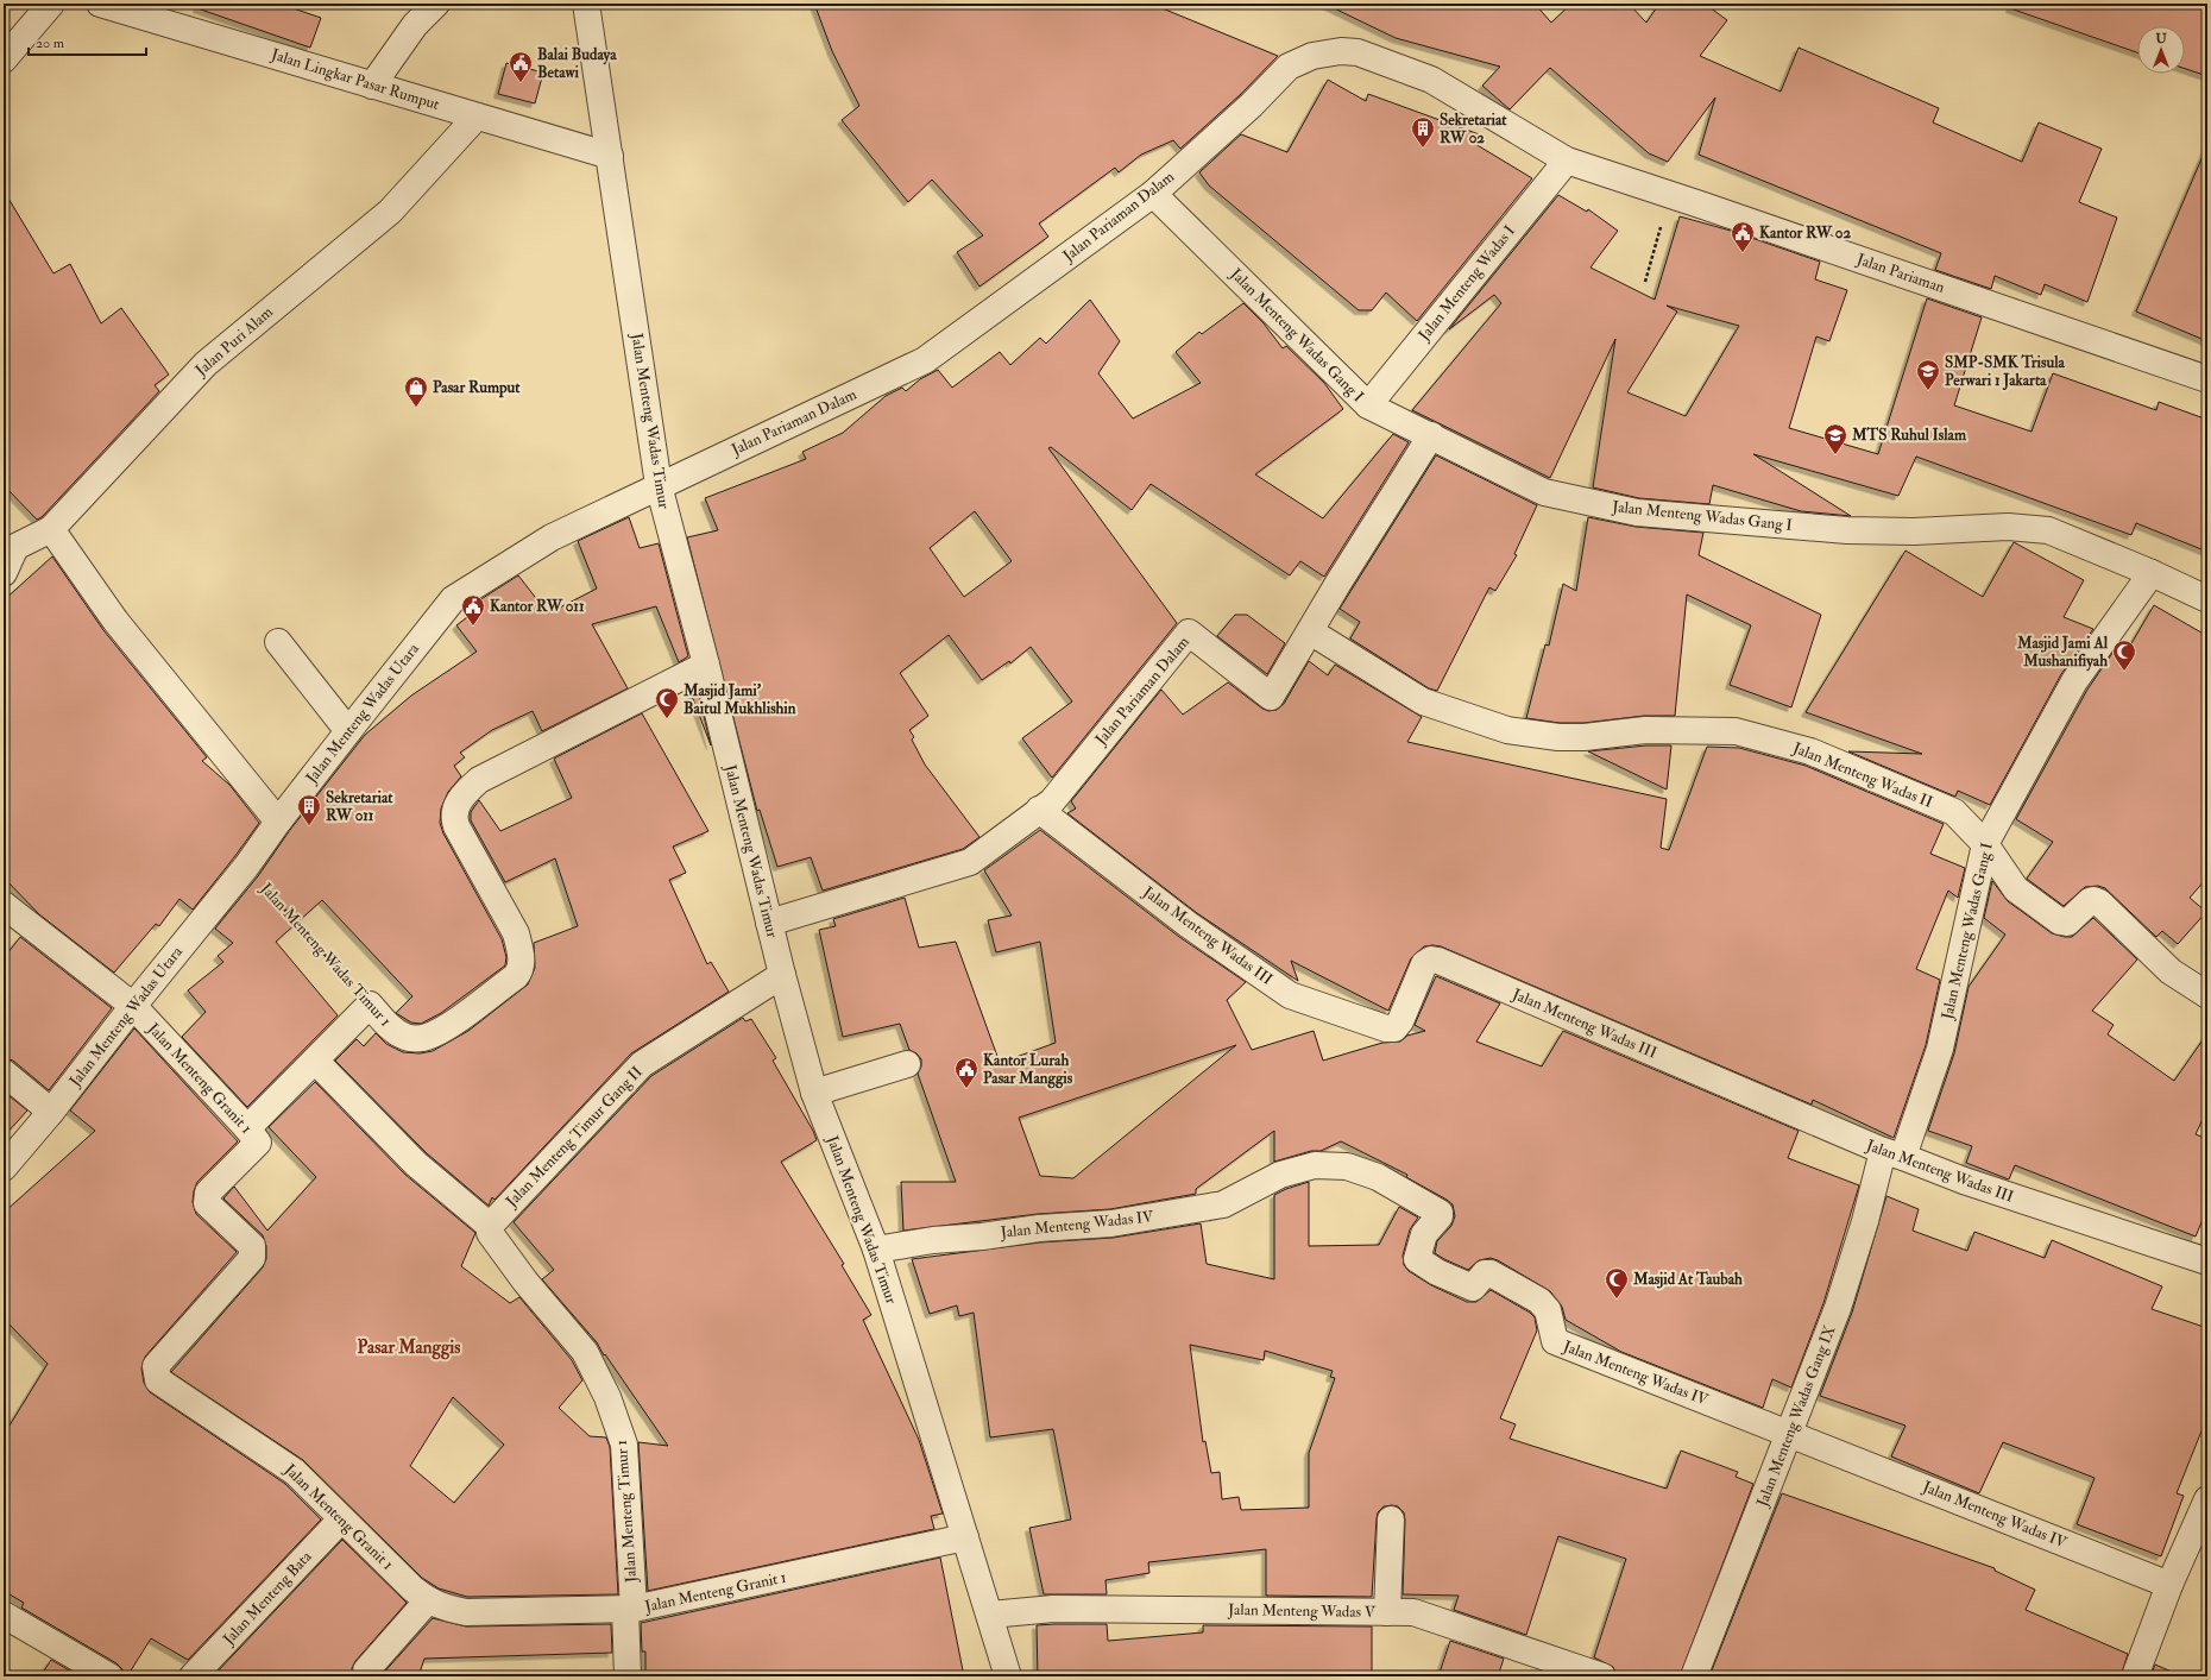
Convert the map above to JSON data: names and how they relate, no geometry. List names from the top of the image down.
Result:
{
  "streets": {
    "street": [
      "Jalan Lingkar Pasar Rumput",
      "Jalan Pariaman Dalam",
      "Jalan Pariaman",
      "Jalan Menteng Wadas I",
      "Jalan Menteng Wadas Gang I",
      "Jalan Puri Alam",
      "Jalan Menteng Wadas Timur",
      "Jalan Menteng Wadas Utara",
      "Jalan Menteng Wadas II",
      "Jalan Menteng Wadas III",
      "Jalan Menteng Wadas Timur 1",
      "Jalan Menteng Granit 1",
      "Jalan Menteng Timur Gang II",
      "Jalan Menteng Wadas IV",
      "Jalan Menteng Wadas Gang IX",
      "Jalan Menteng Timur 1",
      "Jalan Menteng Bata",
      "Jalan Menteng Wadas V"
    ]
  },
  "crossings": [
    ["Jalan Lingkar Pasar Rumput", "Jalan Puri Alam"],
    ["Jalan Lingkar Pasar Rumput", "Jalan Menteng Wadas Timur"],
    ["Jalan Pariaman Dalam", "Jalan Pariaman"],
    ["Jalan Pariaman Dalam", "Jalan Menteng Wadas I"],
    ["Jalan Pariaman Dalam", "Jalan Menteng Wadas Gang I"],
    ["Jalan Pariaman Dalam", "Jalan Menteng Wadas Timur"],
    ["Jalan Pariaman Dalam", "Jalan Menteng Wadas Utara"],
    ["Jalan Pariaman Dalam", "Jalan Menteng Wadas II"],
    ["Jalan Pariaman Dalam", "Jalan Menteng Wadas III"],
    ["Jalan Pariaman", "Jalan Menteng Wadas I"],
    ["Jalan Menteng Wadas I", "Jalan Menteng Wadas Gang I"],
    ["Jalan Menteng Wadas Gang I", "Jalan Menteng Wadas II"],
    ["Jalan Menteng Wadas Gang I", "Jalan Menteng Wadas III"],
    ["Jalan Menteng Wadas Gang I", "Jalan Menteng Wadas Gang IX"],
    ["Jalan Menteng Wadas Timur", "Jalan Menteng Wadas Utara"],
    ["Jalan Menteng Wadas Timur", "Jalan Menteng Wadas Timur 1"],
    ["Jalan Menteng Wadas Timur", "Jalan Menteng Granit 1"],
    ["Jalan Menteng Wadas Timur", "Jalan Menteng Timur Gang II"],
    ["Jalan Menteng Wadas Timur", "Jalan Menteng Wadas IV"],
    ["Jalan Menteng Wadas Timur", "Jalan Menteng Wadas V"],
    ["Jalan Menteng Wadas Utara", "Jalan Menteng Wadas Timur 1"],
    ["Jalan Menteng Wadas Utara", "Jalan Menteng Granit 1"],
    ["Jalan Menteng Wadas III", "Jalan Menteng Wadas Gang IX"],
    ["Jalan Menteng Granit 1", "Jalan Menteng Timur 1"],
    ["Jalan Menteng Granit 1", "Jalan Menteng Bata"],
    ["Jalan Menteng Timur Gang II", "Jalan Menteng Timur 1"],
    ["Jalan Menteng Wadas IV", "Jalan Menteng Wadas Gang IX"]
  ],
  "districts": ["Pasar Manggis"],
  "places": {
    "public building": [
      "Balai Budaya Betawi",
      "Kantor RW 02",
      "Kantor RW 011",
      "Kantor Lurah Pasar Manggis"
    ],
    "building": ["Sekretariat RW 02", "Sekretariat RW 011"],
    "school or university": ["SMP-SMK Trisula Perwari 1 Jakarta", "MTS Ruhul Islam"],
    "shop": ["Pasar Rumput"],
    "mosque": ["Masjid Jami Al Mushanifiyah", "Masjid Jami' Baitul Mukhlishin", "Masjid At Taubah"]
  },
  "scale_bar": "20 m",
  "north": "top"
}
